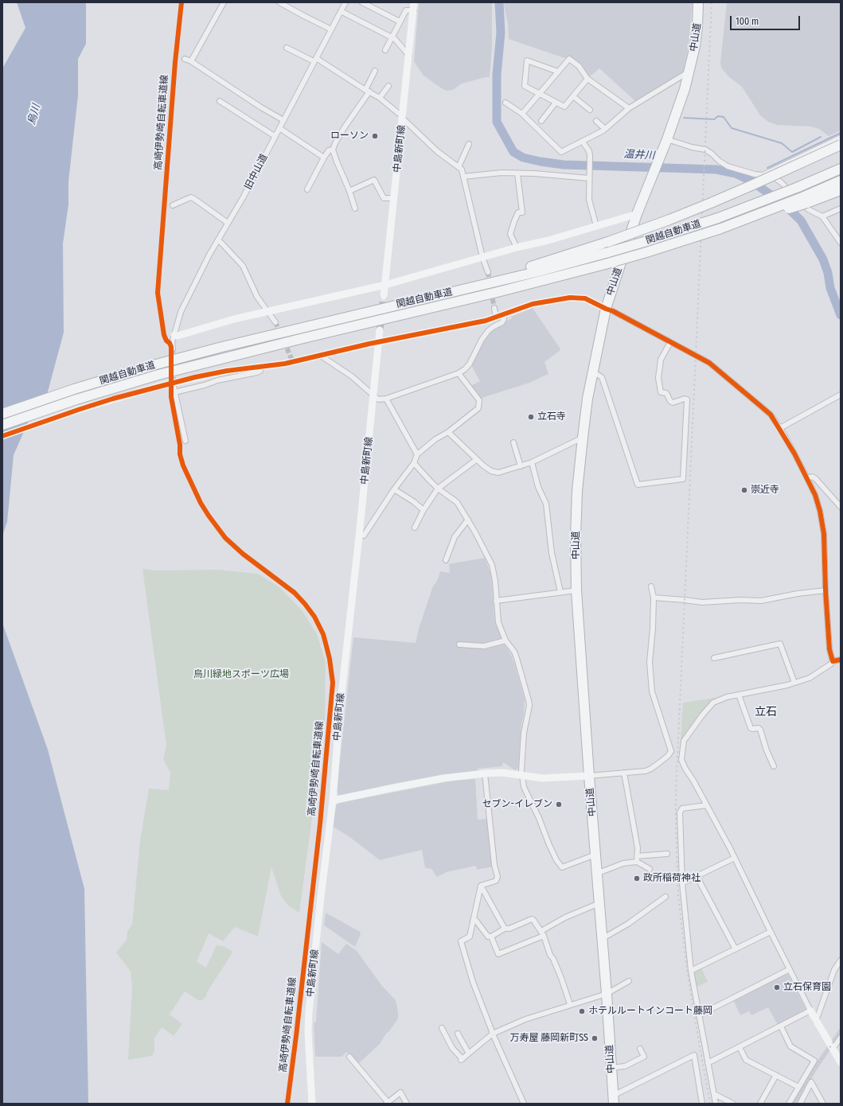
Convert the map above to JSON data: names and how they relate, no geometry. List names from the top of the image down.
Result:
{
  "streets": {
    "highway": ["中山道", "関越自動車道"],
    "street": ["中島新町線", "旧中山道"],
    "cycle path": ["高崎伊勢崎自転車道線"]
  },
  "districts": ["立石"],
  "water": ["烏川", "温井川"],
  "parks": ["烏川緑地スポーツ広場"],
  "places": [
    "ローソン",
    "立石寺",
    "崇近寺",
    "セブン-イレブン",
    "政所稲荷神社",
    "立石保育園",
    "ホテルルートインコート藤岡",
    "万寿屋 藤岡新町SS"
  ],
  "scale_bar": "100 m"
}
